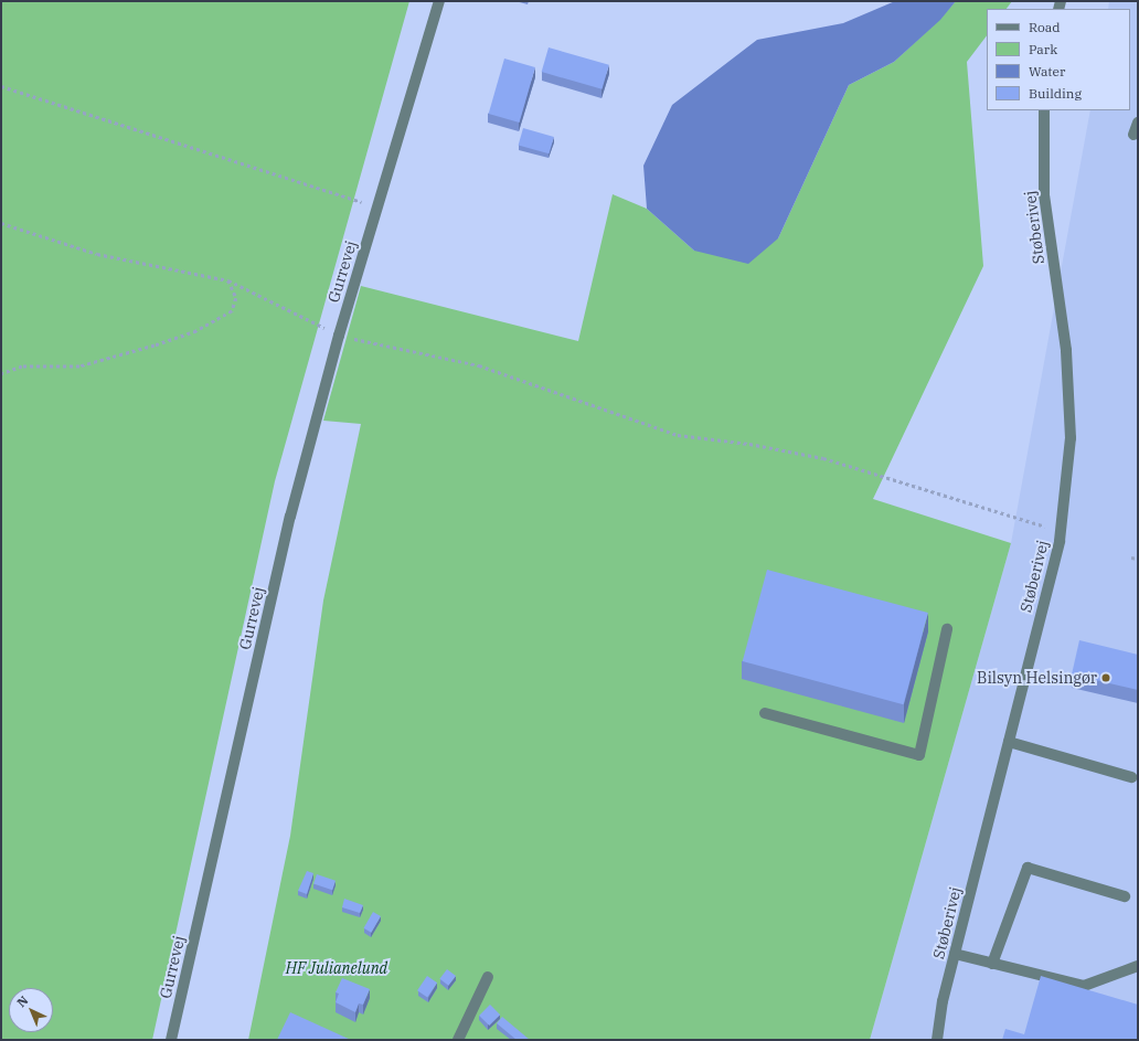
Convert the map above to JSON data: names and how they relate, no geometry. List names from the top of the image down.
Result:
{
  "streets": {
    "street": ["Støberivej", "Gurrevej"]
  },
  "parks": ["HF Julianelund"],
  "places": ["Bilsyn Helsingør"],
  "legend": [
    "Road",
    "Park",
    "Water",
    "Building"
  ],
  "north": "top left"
}
